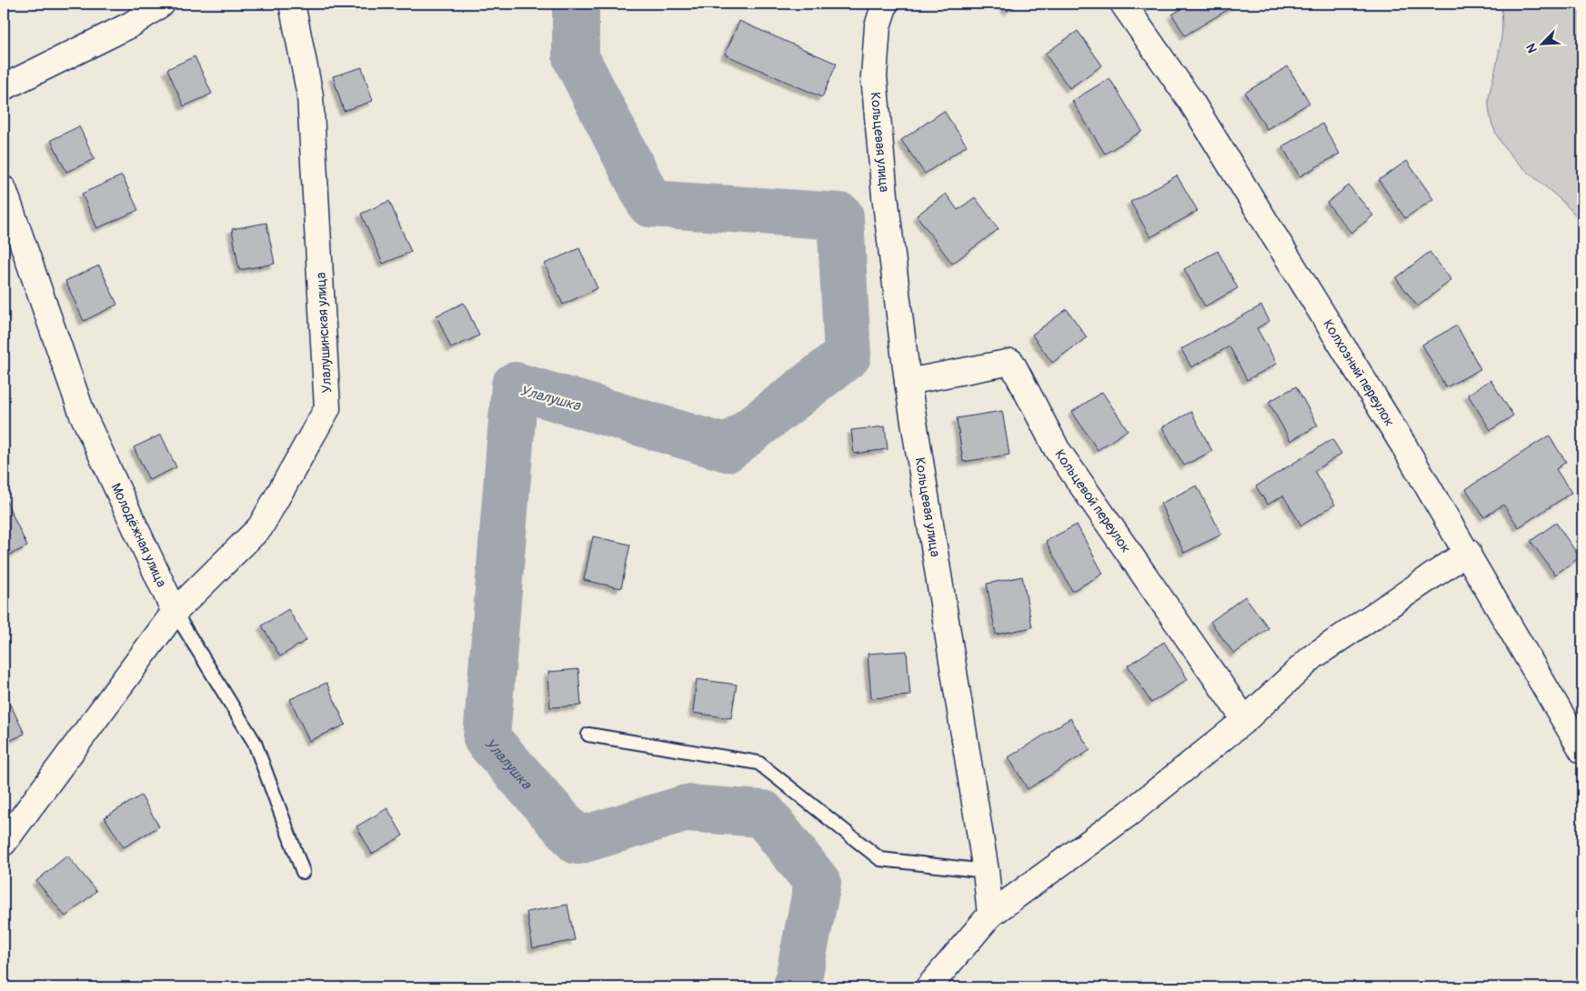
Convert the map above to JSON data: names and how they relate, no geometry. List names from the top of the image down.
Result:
{
  "streets": {
    "street": [
      "Кольцевая улица",
      "Улалушинская улица",
      "Колхозный переулок",
      "Кольцевой переулок",
      "Молодёжная улица"
    ]
  },
  "crossings": [
    ["Кольцевая улица", "Кольцевой переулок"],
    ["Улалушинская улица", "Молодёжная улица"]
  ],
  "water": ["Улалушка"],
  "north": "bottom left"
}
